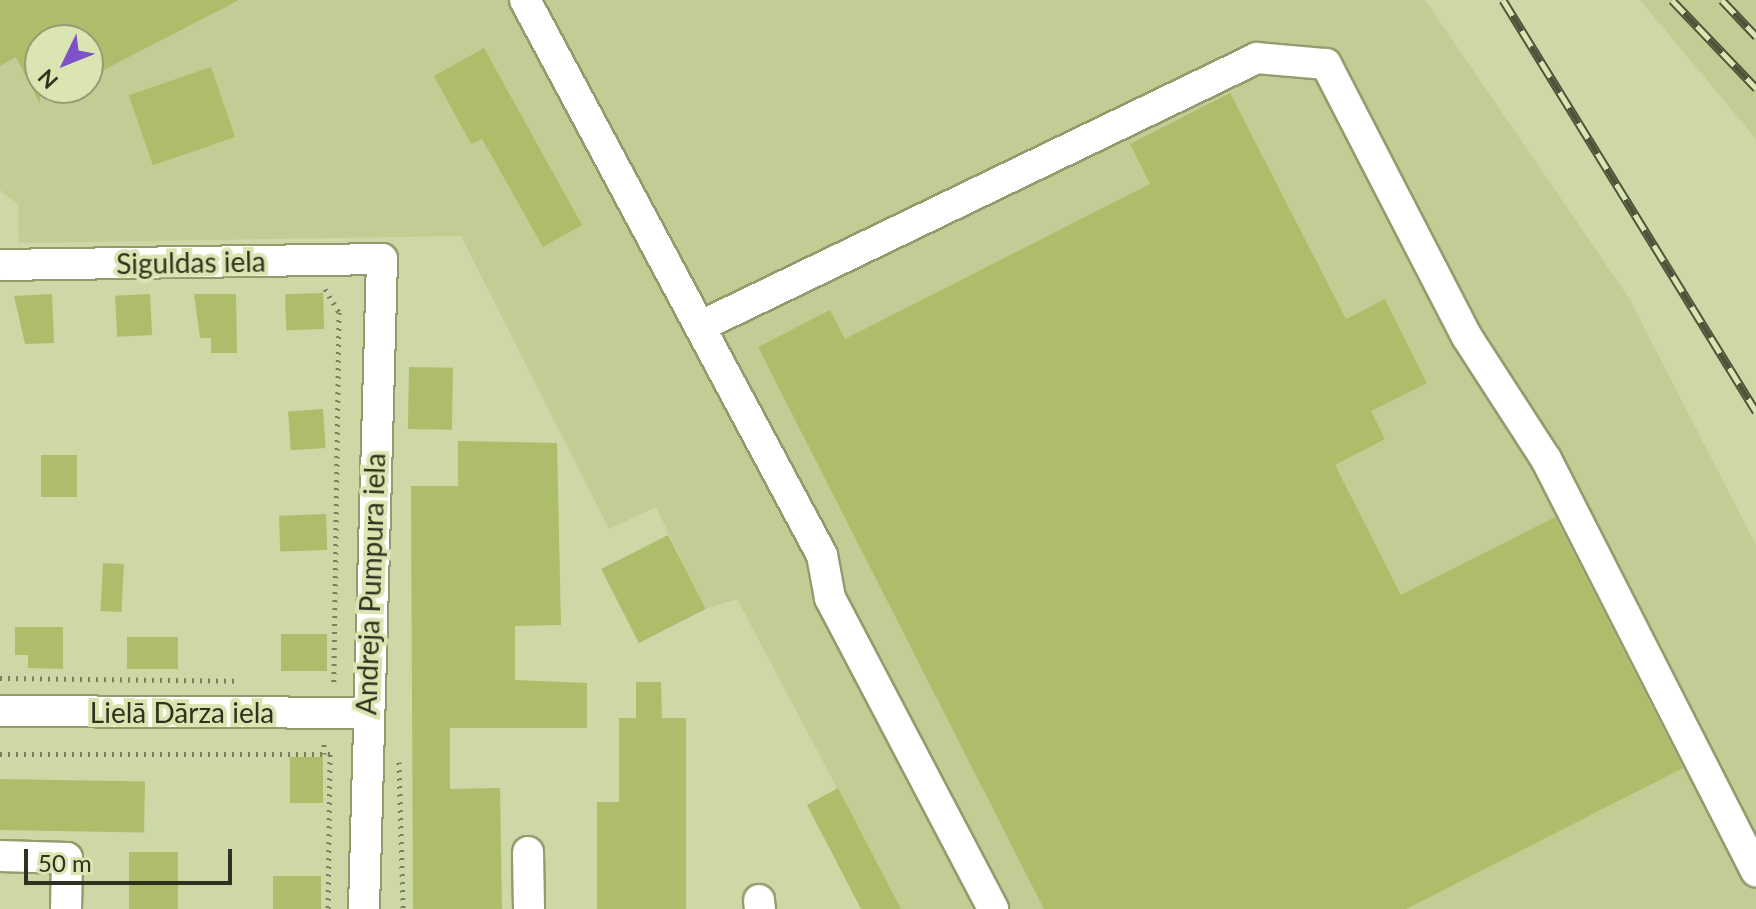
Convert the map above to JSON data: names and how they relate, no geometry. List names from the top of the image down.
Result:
{
  "streets": {
    "street": ["Siguldas iela", "Andreja Pumpura iela", "Lielā Dārza iela"]
  },
  "crossings": [
    ["Siguldas iela", "Andreja Pumpura iela"],
    ["Andreja Pumpura iela", "Lielā Dārza iela"]
  ],
  "scale_bar": "50 m",
  "north": "bottom left"
}
